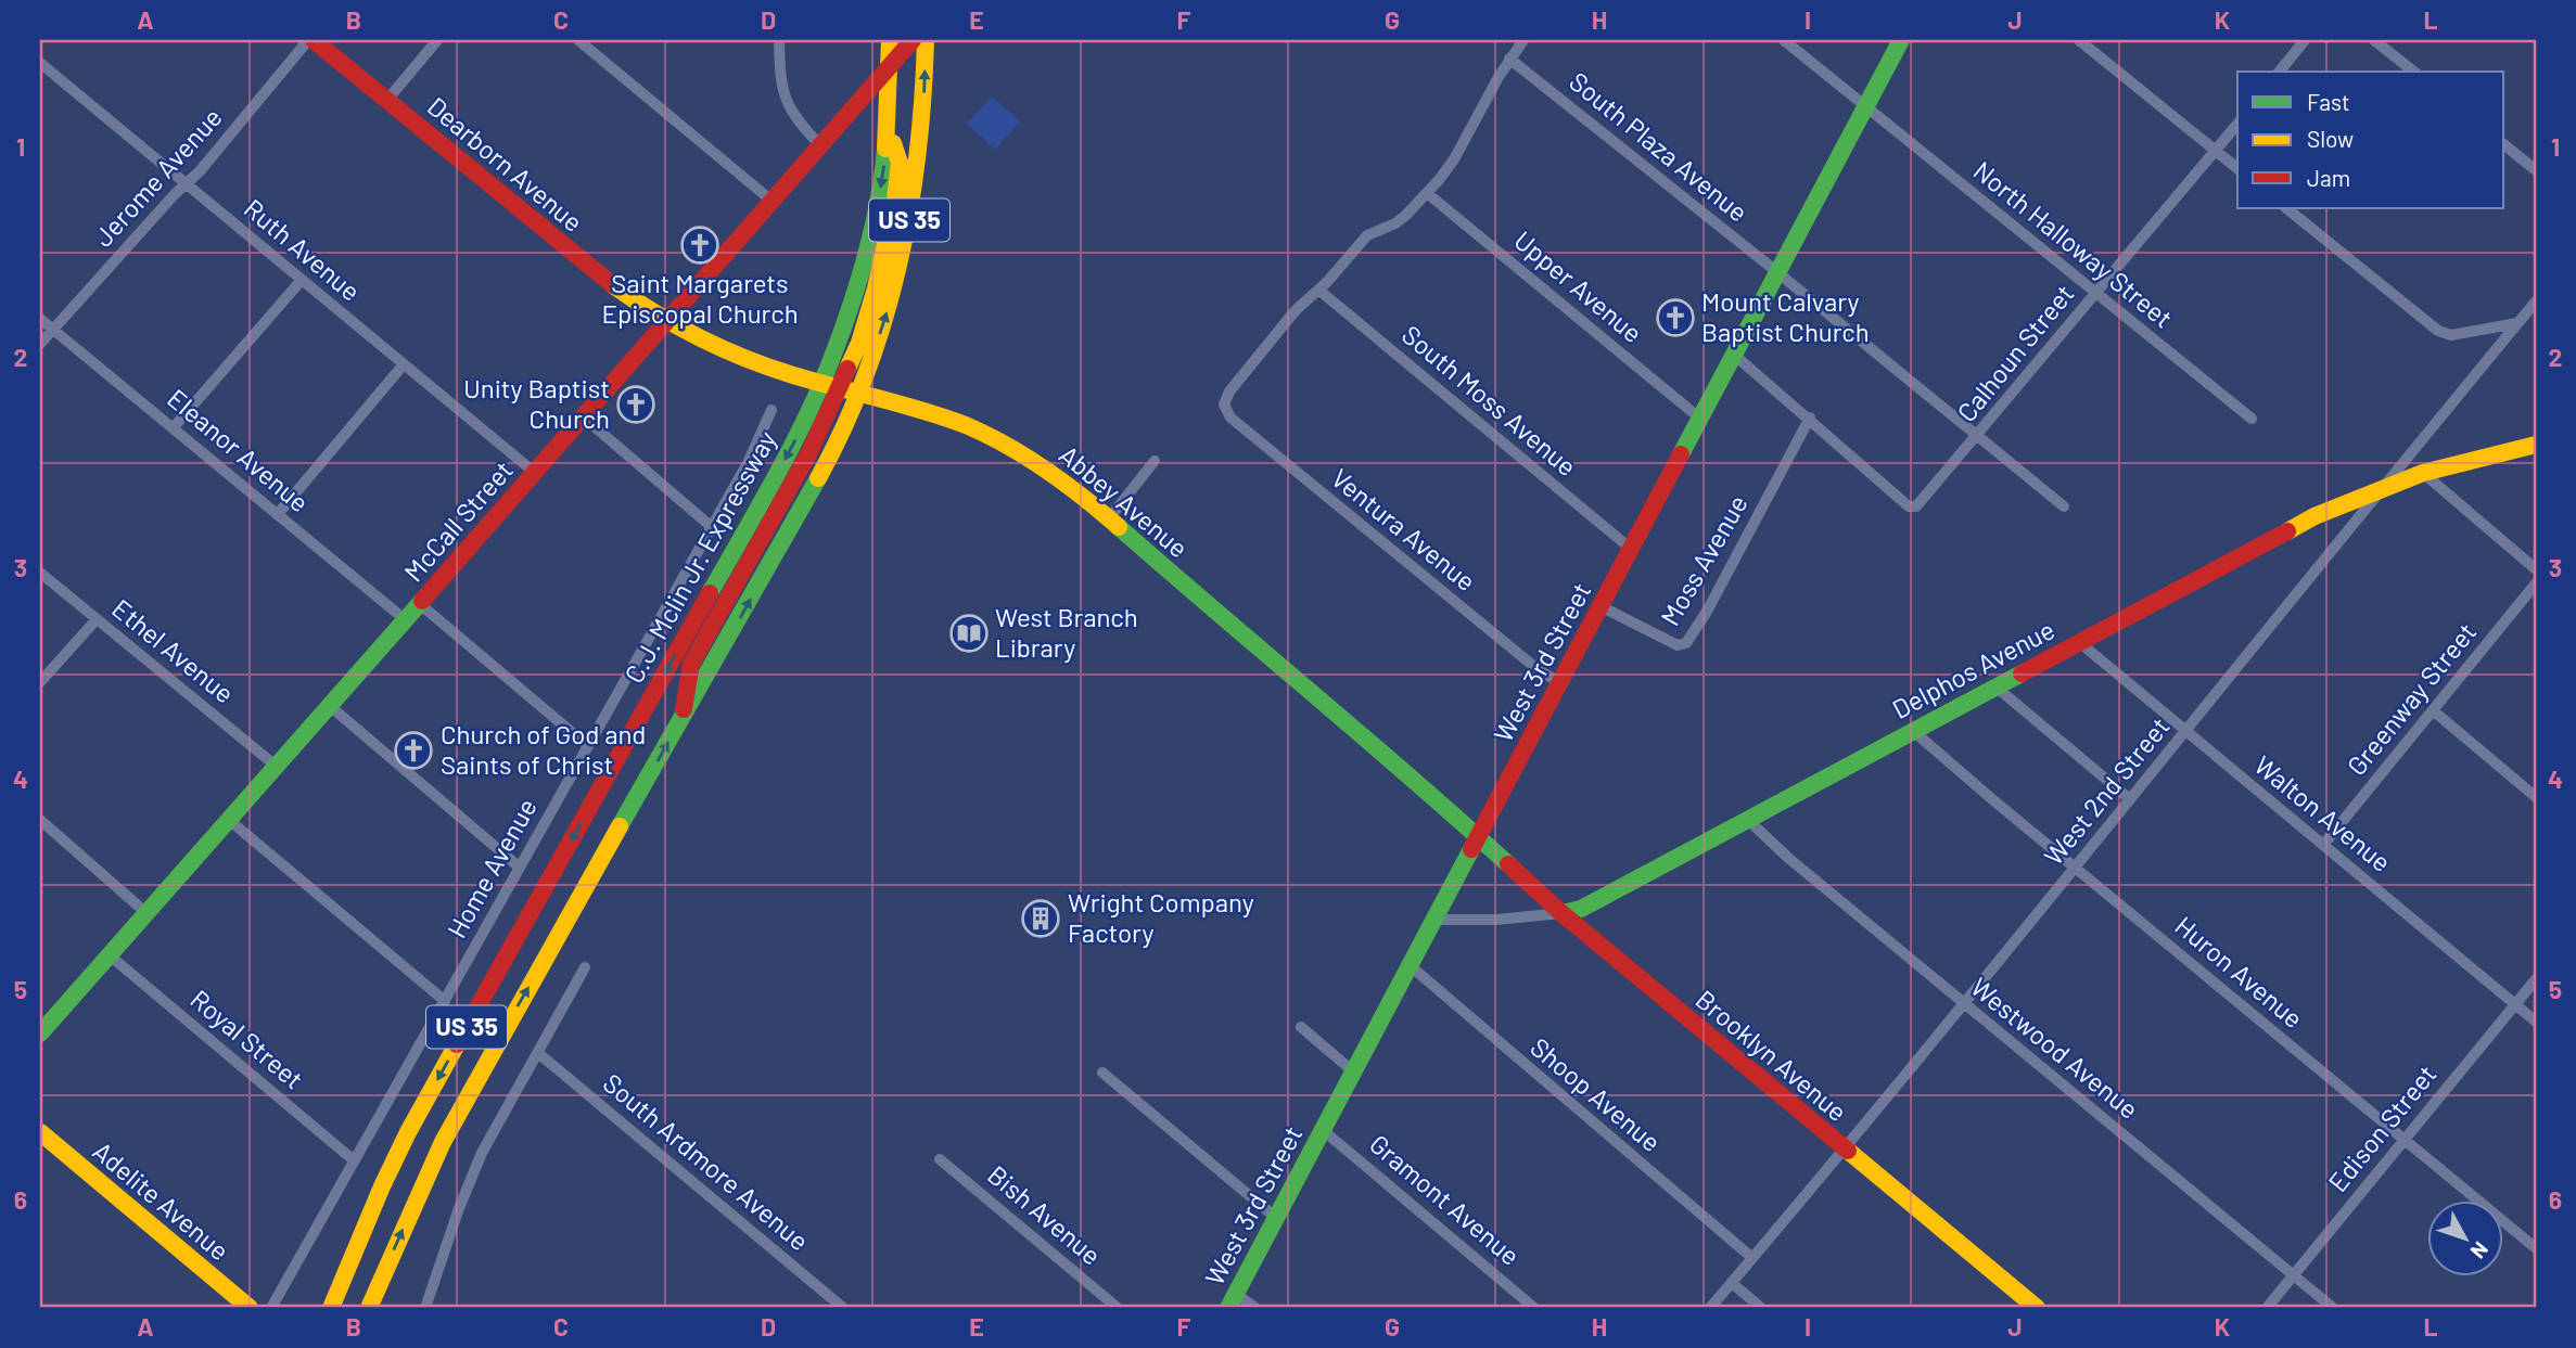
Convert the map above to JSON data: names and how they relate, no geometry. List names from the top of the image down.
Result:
{
  "streets": {
    "main road": [
      "Dearborn Avenue",
      "US 35",
      "Abbey Avenue",
      "McCall Street",
      "C.J. Mclin Jr. Expressway",
      "West 3rd Street",
      "Delphos Avenue",
      "Brooklyn Avenue",
      "Adelite Avenue"
    ],
    "street": [
      "South Plaza Avenue",
      "Jerome Avenue",
      "North Halloway Street",
      "Ruth Avenue",
      "Upper Avenue",
      "Calhoun Street",
      "South Moss Avenue",
      "Eleanor Avenue",
      "Ventura Avenue",
      "Moss Avenue",
      "Ethel Avenue",
      "Greenway Street",
      "West 2nd Street",
      "Walton Avenue",
      "Home Avenue",
      "Huron Avenue",
      "Royal Street",
      "Westwood Avenue",
      "Shoop Avenue",
      "Edison Street",
      "South Ardmore Avenue",
      "Gramont Avenue",
      "Bish Avenue"
    ]
  },
  "crossings": [
    ["South Plaza Avenue", "Calhoun Street"],
    ["South Plaza Avenue", "West 3rd Street"],
    ["Dearborn Avenue", "Jerome Avenue"],
    ["Dearborn Avenue", "Abbey Avenue"],
    ["Dearborn Avenue", "McCall Street"],
    ["Jerome Avenue", "Ruth Avenue"],
    ["Jerome Avenue", "Eleanor Avenue"],
    ["US 35", "Abbey Avenue"],
    ["North Halloway Street", "Calhoun Street"],
    ["North Halloway Street", "West 3rd Street"],
    ["Ruth Avenue", "McCall Street"],
    ["Upper Avenue", "West 3rd Street"],
    ["Calhoun Street", "Moss Avenue"],
    ["South Moss Avenue", "Ventura Avenue"],
    ["South Moss Avenue", "West 3rd Street"],
    ["Eleanor Avenue", "McCall Street"],
    ["Abbey Avenue", "McCall Street"],
    ["Abbey Avenue", "C.J. Mclin Jr. Expressway"],
    ["Abbey Avenue", "West 3rd Street"],
    ["Abbey Avenue", "Brooklyn Avenue"],
    ["McCall Street", "Ethel Avenue"],
    ["McCall Street", "Royal Street"],
    ["Ventura Avenue", "West 3rd Street"],
    ["Moss Avenue", "West 3rd Street"],
    ["West 3rd Street", "Delphos Avenue"],
    ["West 3rd Street", "Brooklyn Avenue"],
    ["West 3rd Street", "Shoop Avenue"],
    ["West 3rd Street", "Gramont Avenue"],
    ["Delphos Avenue", "West 2nd Street"],
    ["Delphos Avenue", "Walton Avenue"],
    ["Delphos Avenue", "Huron Avenue"],
    ["Delphos Avenue", "Westwood Avenue"],
    ["Delphos Avenue", "Brooklyn Avenue"],
    ["Greenway Street", "Walton Avenue"],
    ["West 2nd Street", "Walton Avenue"],
    ["West 2nd Street", "Huron Avenue"],
    ["West 2nd Street", "Westwood Avenue"],
    ["West 2nd Street", "Brooklyn Avenue"],
    ["West 2nd Street", "Shoop Avenue"],
    ["Walton Avenue", "Edison Street"],
    ["Home Avenue", "Royal Street"],
    ["Huron Avenue", "Edison Street"],
    ["Westwood Avenue", "Edison Street"]
  ],
  "places": {
    "church": [
      "Saint Margarets Episcopal Church",
      "Mount Calvary Baptist Church",
      "Unity Baptist Church",
      "Church of God and Saints of Christ"
    ],
    "library": ["West Branch Library"],
    "building": ["Wright Company Factory"]
  },
  "legend": ["Fast", "Slow", "Jam"],
  "north": "bottom right",
  "grid": {
    "columns": [
      "A",
      "B",
      "C",
      "D",
      "E",
      "F",
      "G",
      "H",
      "I",
      "J",
      "K",
      "L"
    ],
    "rows": [
      "1",
      "2",
      "3",
      "4",
      "5",
      "6"
    ]
  }
}
